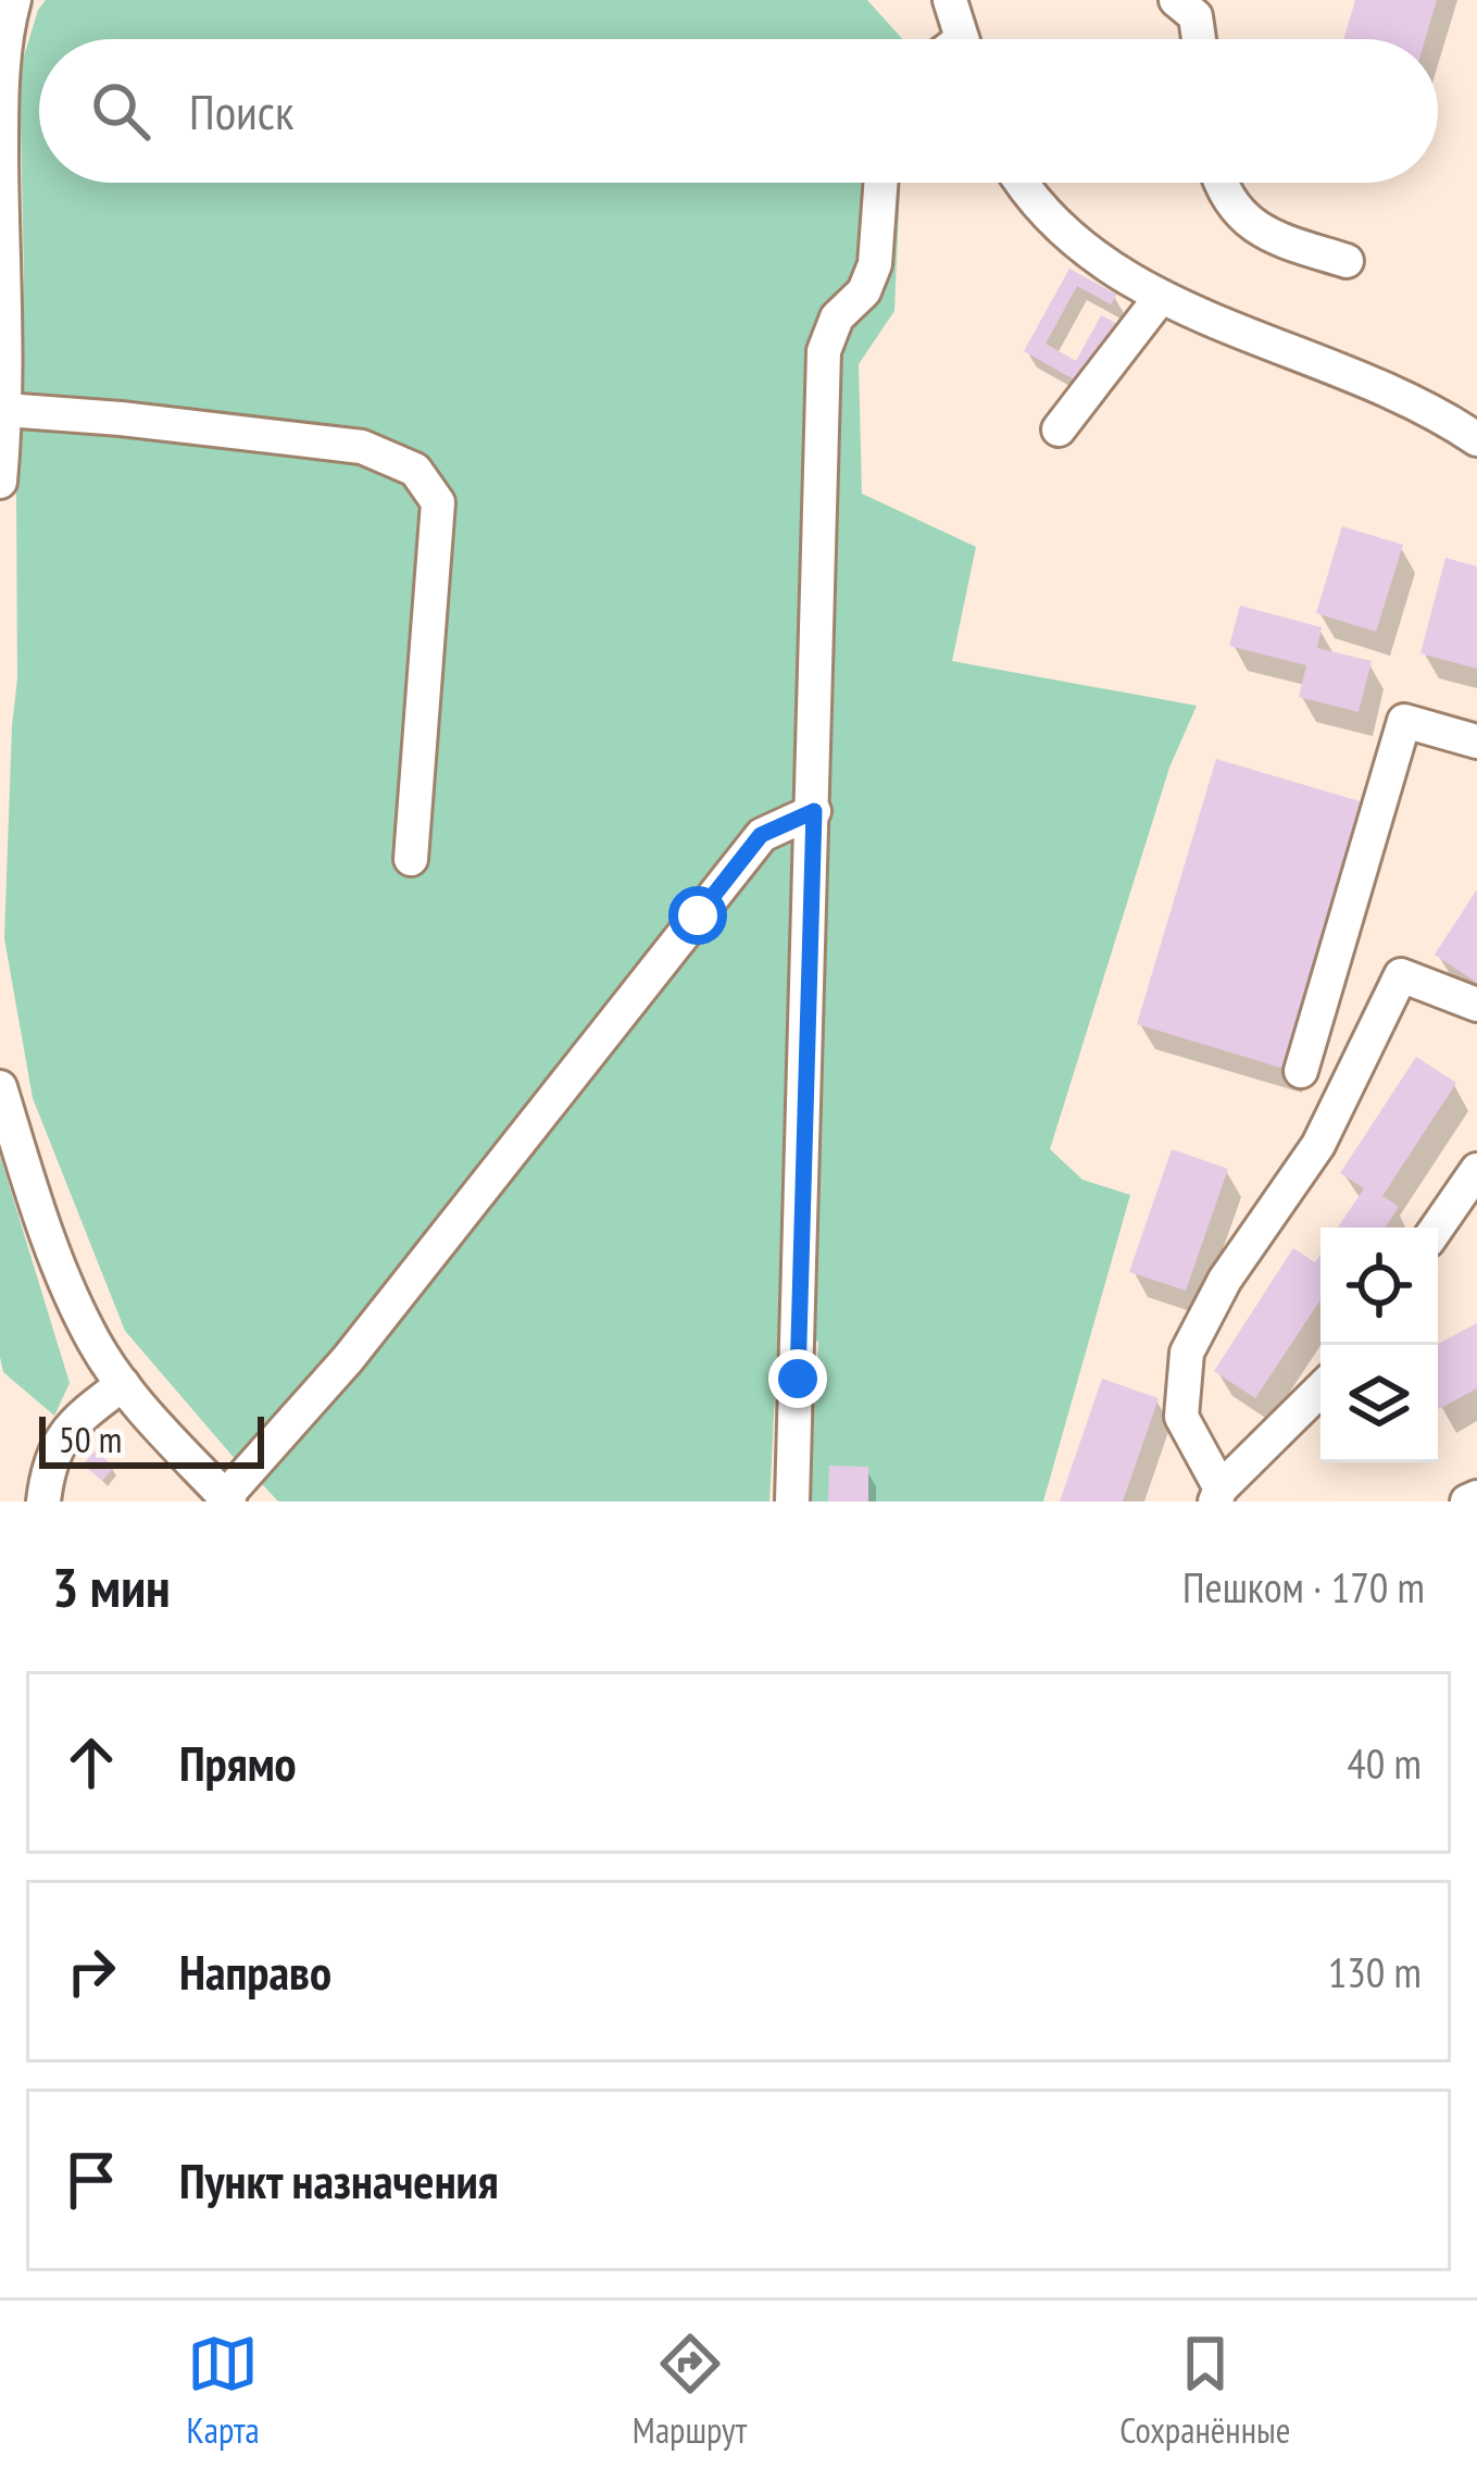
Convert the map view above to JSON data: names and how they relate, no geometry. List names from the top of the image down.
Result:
{
  "scale_bar": "50 m",
  "page": {
    "search": "Поиск",
    "scale": "50 m",
    "heading": ["3 мин", "Пешком · 170 m"],
    "list": [
      ["Прямо", "40 m"],
      ["Направо", "130 m"],
      "Пункт назначения"
    ],
    "nav": ["Карта", "Маршрут", "Сохранённые"]
  }
}
